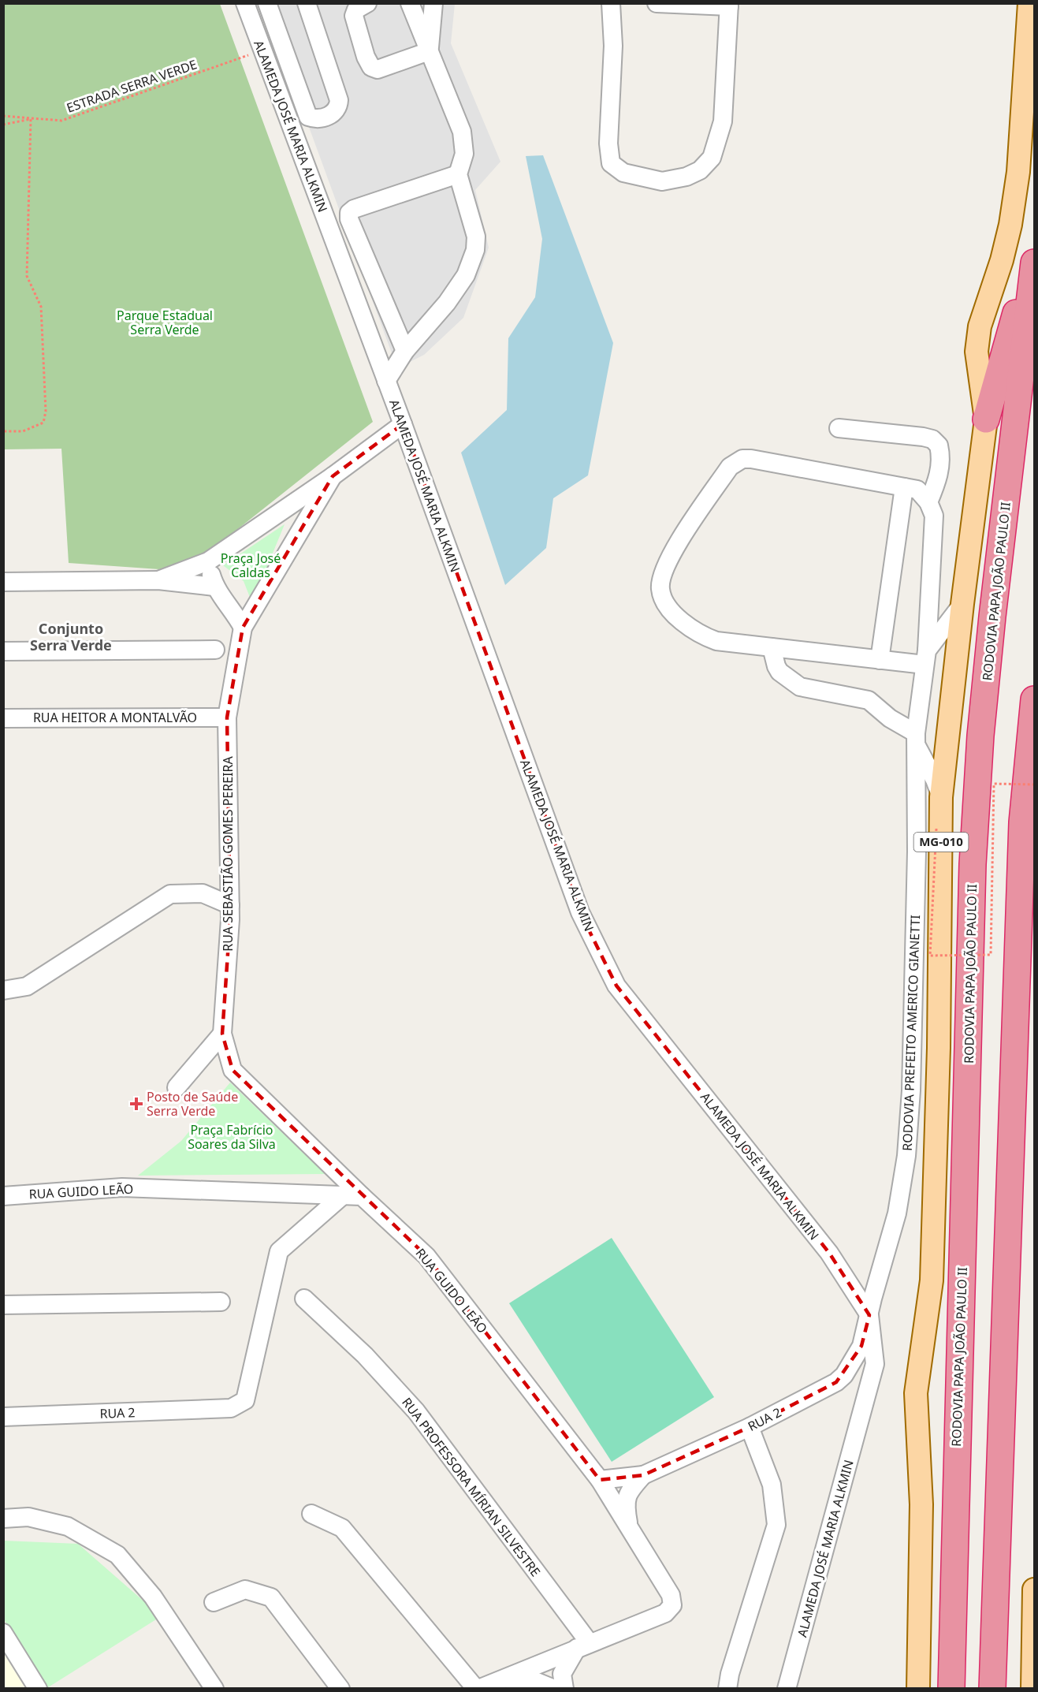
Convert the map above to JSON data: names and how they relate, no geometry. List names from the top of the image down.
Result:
{
  "streets": {
    "highway": ["RODOVIA PAPA JOÃO PAULO II", "MG-010"],
    "street": [
      "ALAMEDA JOSÉ MARIA ALKMIN",
      "RUA HEITOR A MONTALVÃO",
      "RUA SEBASTIÃO GOMES PEREIRA",
      "RODOVIA PREFEITO AMERICO GIANETTI",
      "RUA GUIDO LEÃO",
      "RUA 2",
      "RUA PROFESSORA MÍRIAN SILVESTRE"
    ],
    "path": ["ESTRADA SERRA VERDE"]
  },
  "crossings": [
    ["ESTRADA SERRA VERDE", "ALAMEDA JOSÉ MARIA ALKMIN"],
    ["ALAMEDA JOSÉ MARIA ALKMIN", "RODOVIA PREFEITO AMERICO GIANETTI"],
    ["RUA HEITOR A MONTALVÃO", "RUA SEBASTIÃO GOMES PEREIRA"],
    ["RUA SEBASTIÃO GOMES PEREIRA", "RUA GUIDO LEÃO"],
    ["RODOVIA PREFEITO AMERICO GIANETTI", "RUA 2"],
    ["RUA GUIDO LEÃO", "RUA 2"],
    ["RUA GUIDO LEÃO", "RUA PROFESSORA MÍRIAN SILVESTRE"]
  ],
  "districts": ["Conjunto Serra Verde"],
  "parks": ["Parque Estadual Serra Verde", "Praça José Caldas", "Praça Fabrício Soares da Silva"],
  "places": {
    "health": ["Posto de Saúde Serra Verde"]
  }
}
